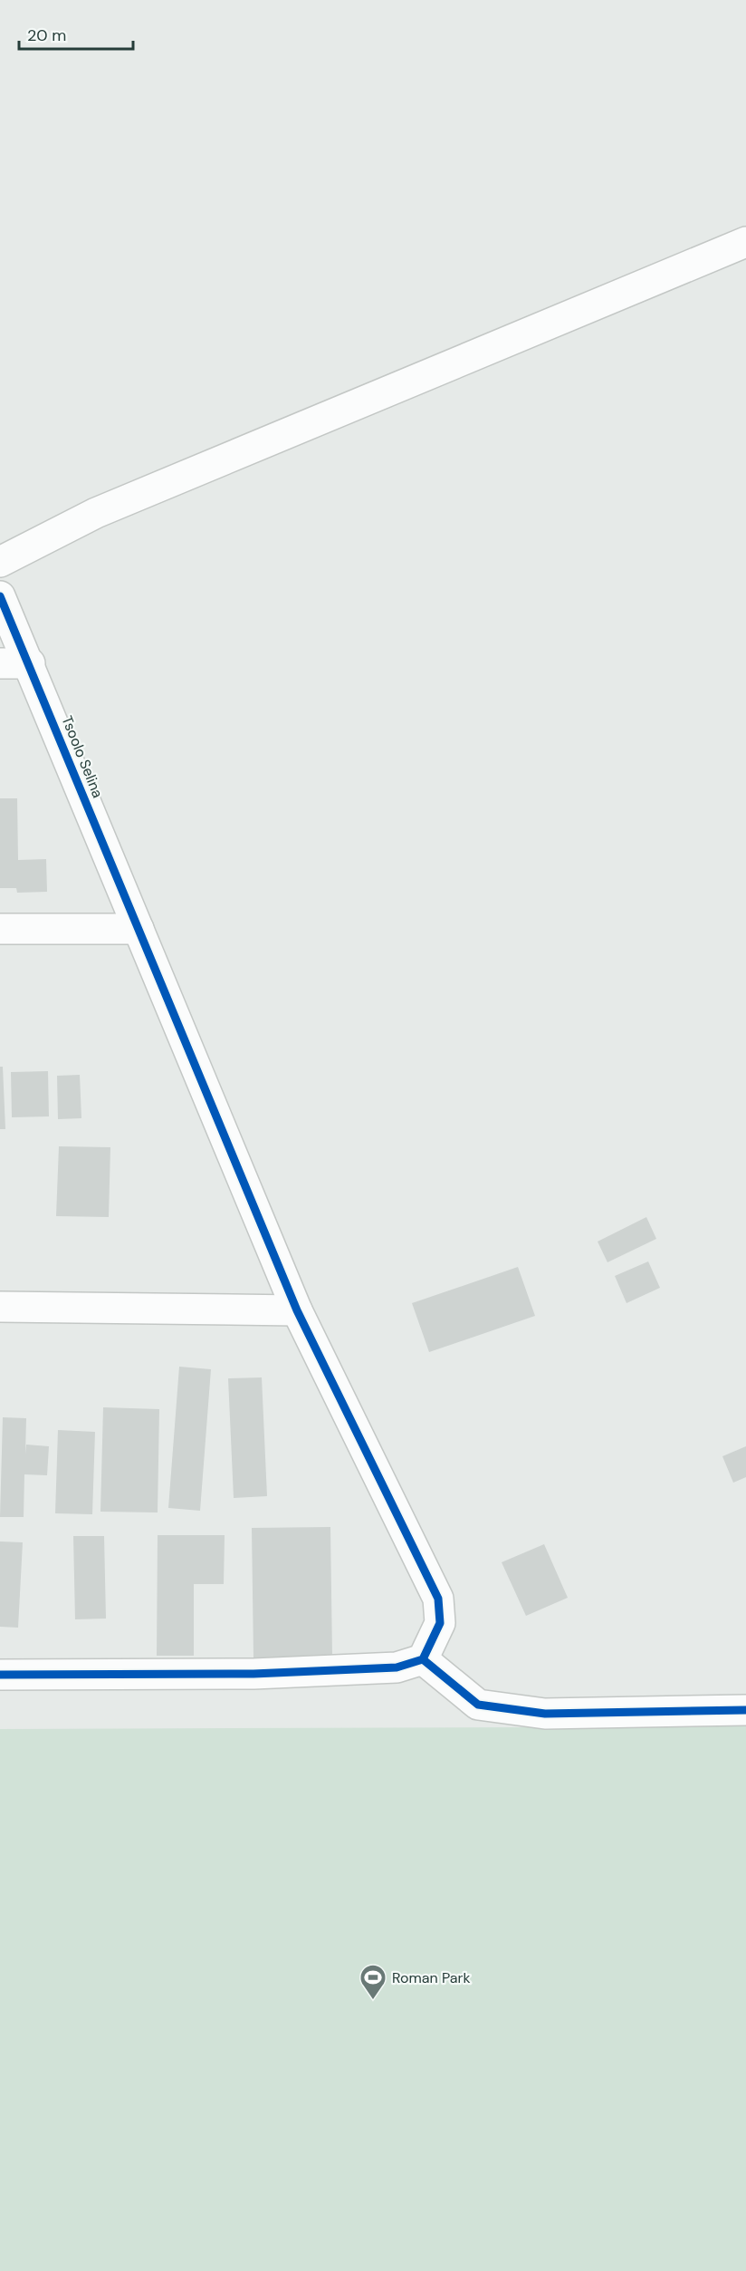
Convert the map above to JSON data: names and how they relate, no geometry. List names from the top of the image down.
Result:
{
  "streets": {
    "street": ["Tsoolo Selina"]
  },
  "places": {
    "sports": ["Roman Park"]
  },
  "scale_bar": "20 m"
}
